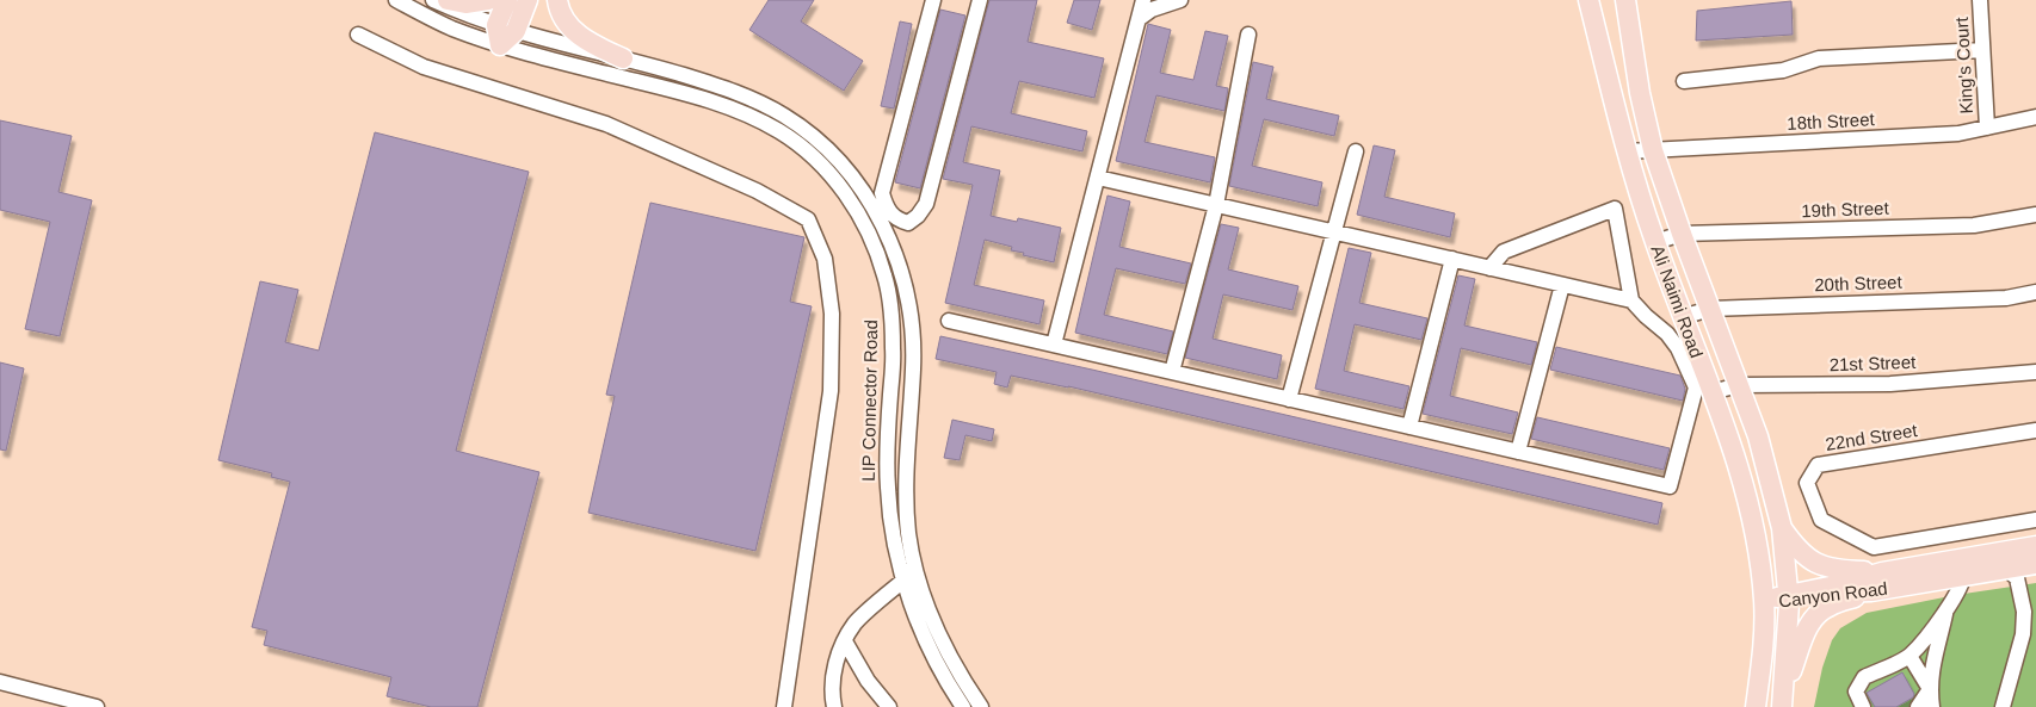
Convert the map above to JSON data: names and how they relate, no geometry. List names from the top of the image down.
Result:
{
  "streets": {
    "main road": ["Ali Naimi Road", "Canyon Road"],
    "street": [
      "King's Court",
      "18th Street",
      "19th Street",
      "20th Street",
      "21st Street",
      "LIP Connector Road",
      "22nd Street"
    ]
  },
  "crossings": [
    ["King's Court", "18th Street"],
    ["18th Street", "Ali Naimi Road"],
    ["19th Street", "Ali Naimi Road"],
    ["20th Street", "Ali Naimi Road"],
    ["Ali Naimi Road", "21st Street"],
    ["Ali Naimi Road", "Canyon Road"]
  ]
}
